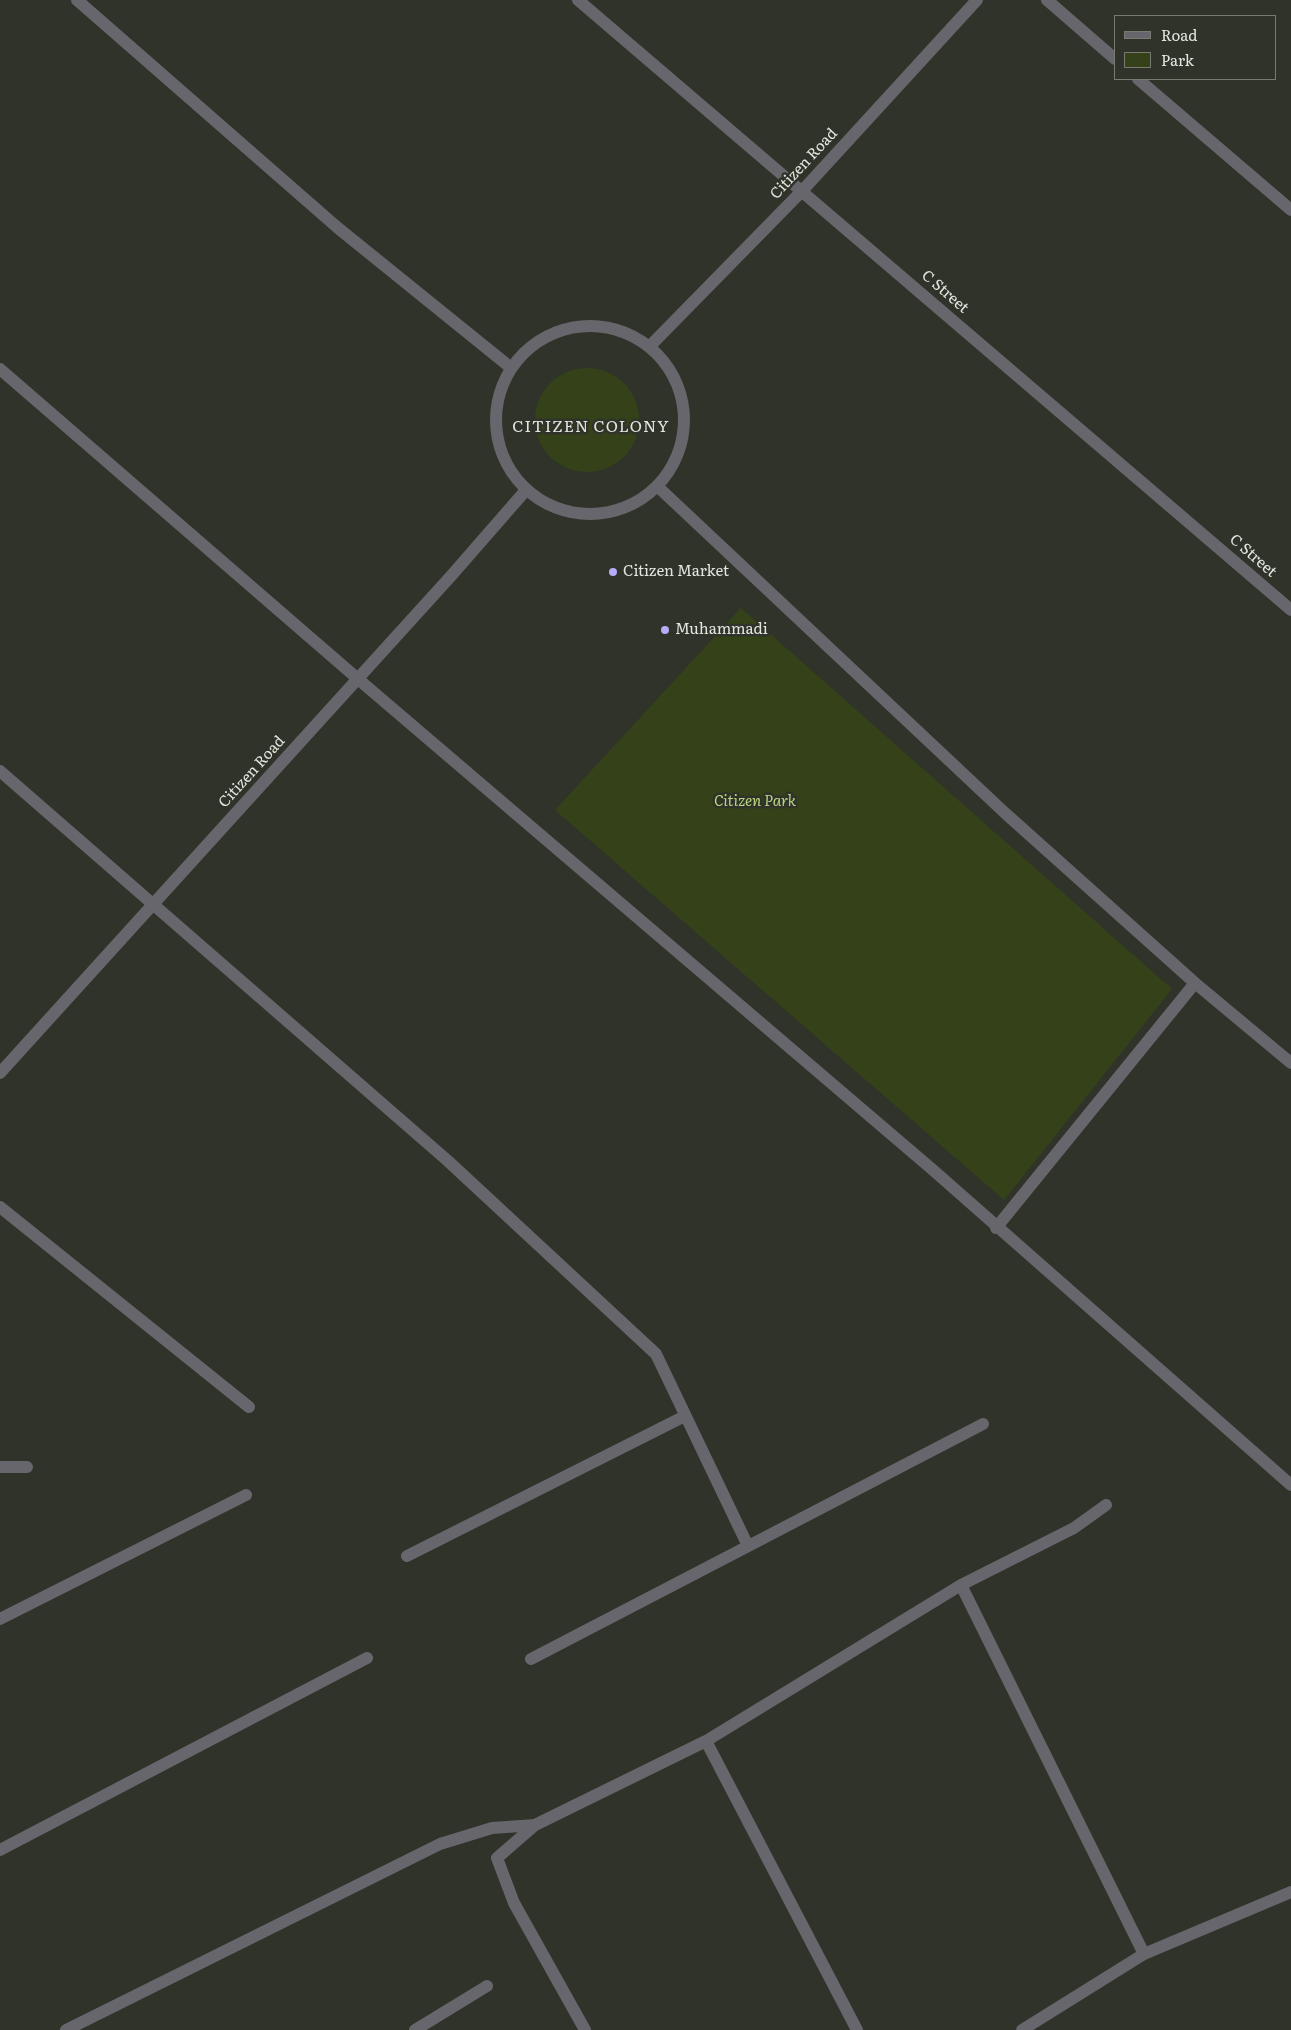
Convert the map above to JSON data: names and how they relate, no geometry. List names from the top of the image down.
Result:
{
  "streets": {
    "street": ["Citizen Road", "C Street"]
  },
  "crossings": [
    ["Citizen Road", "C Street"]
  ],
  "districts": ["CITIZEN COLONY"],
  "parks": ["Citizen Park"],
  "places": ["Citizen Market", "Muhammadi"],
  "legend": ["Road", "Park"]
}
